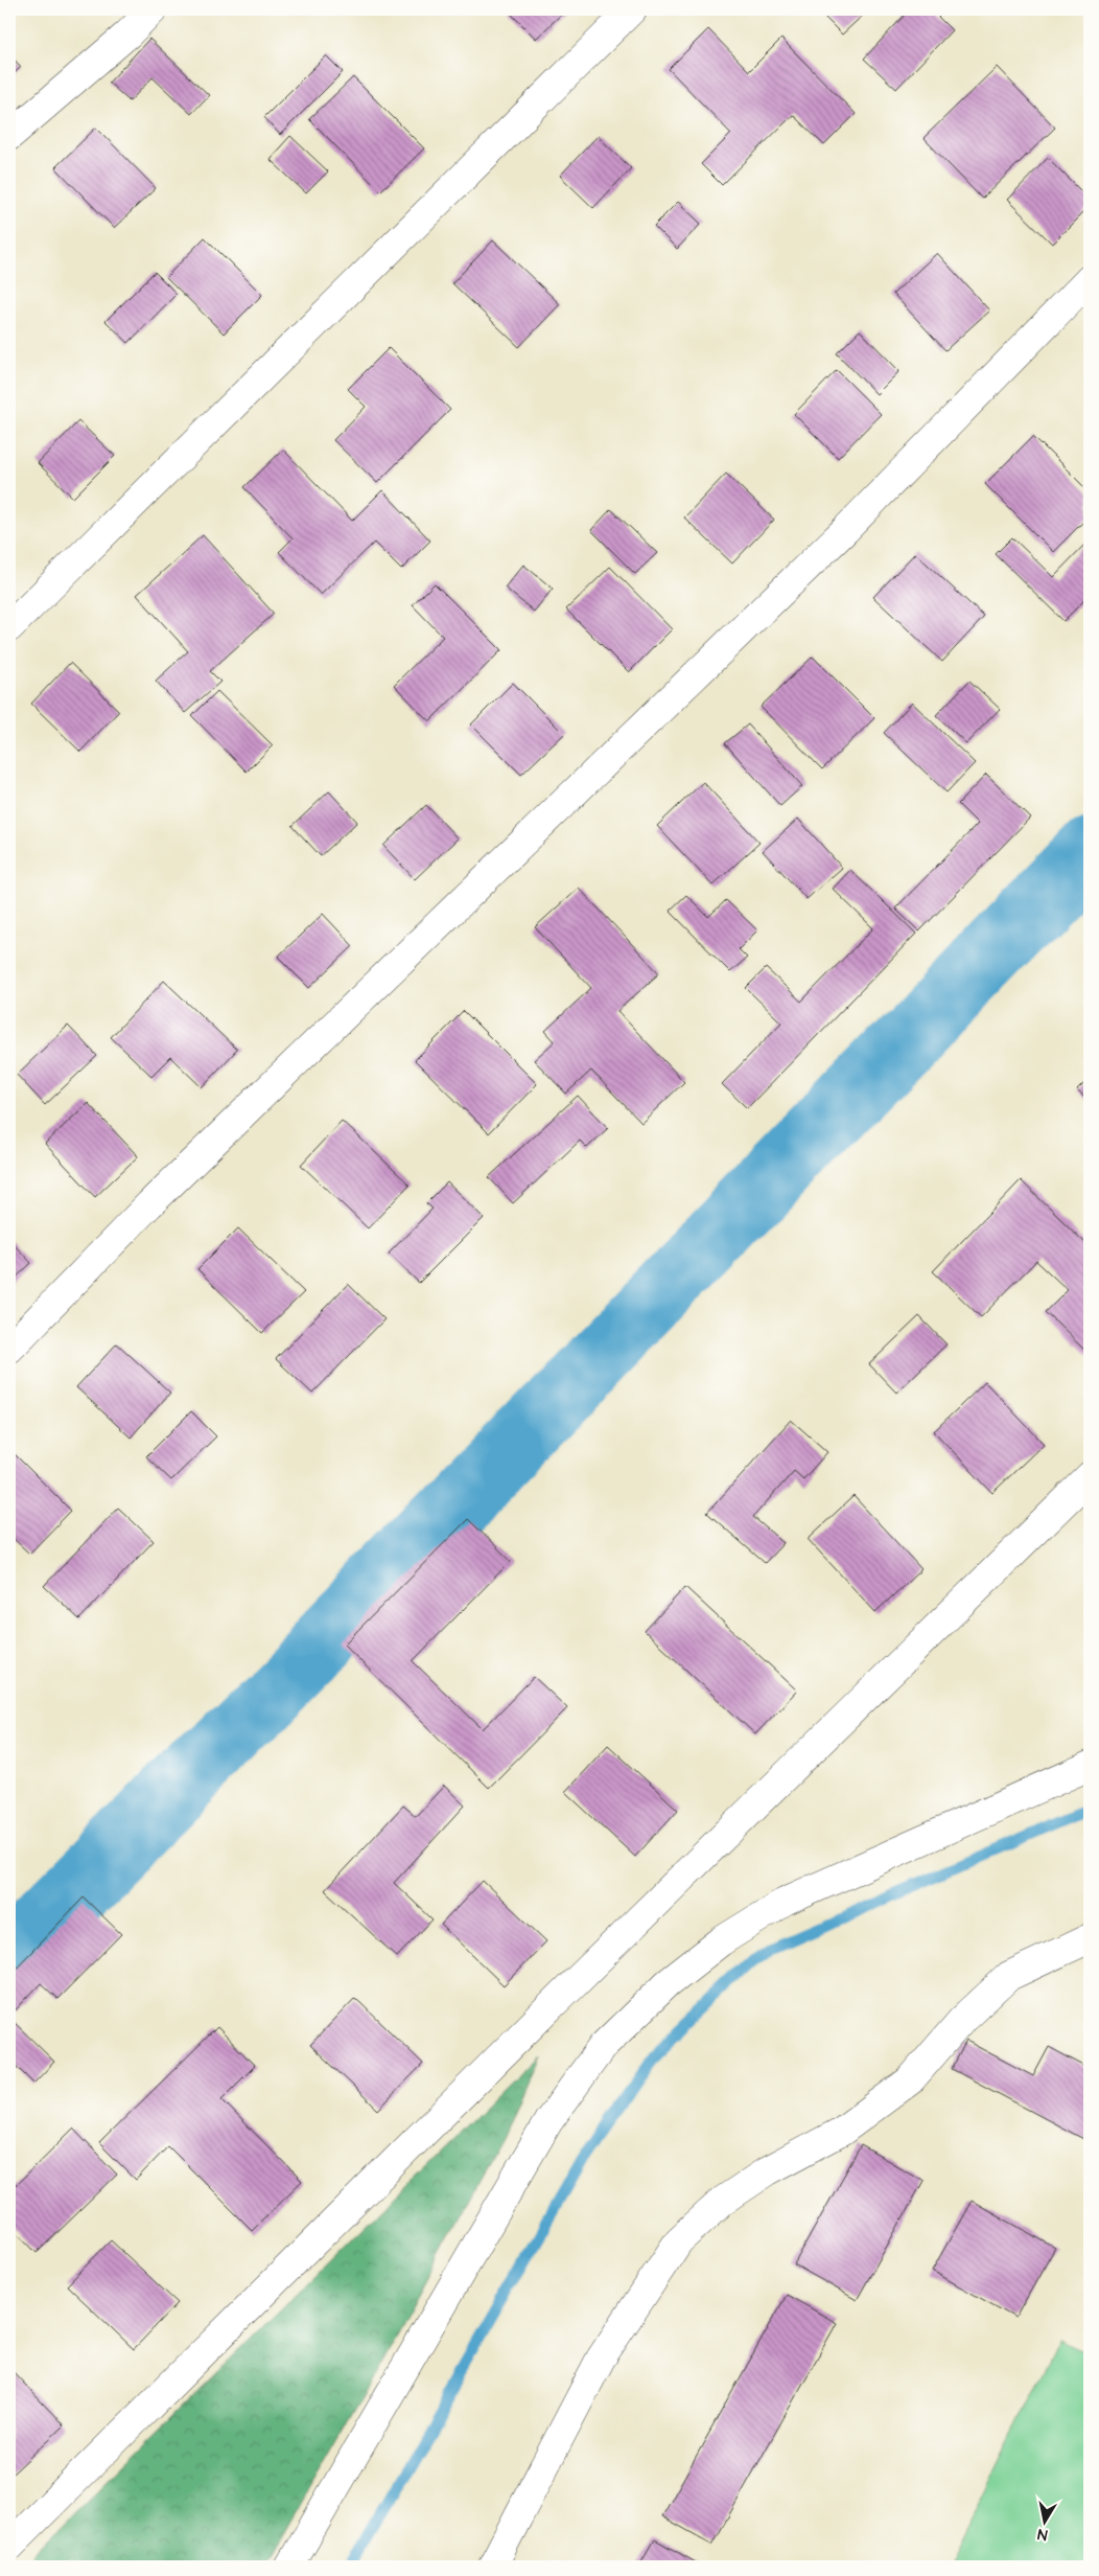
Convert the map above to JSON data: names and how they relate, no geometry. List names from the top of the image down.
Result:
{
  "north": "bottom"
}
